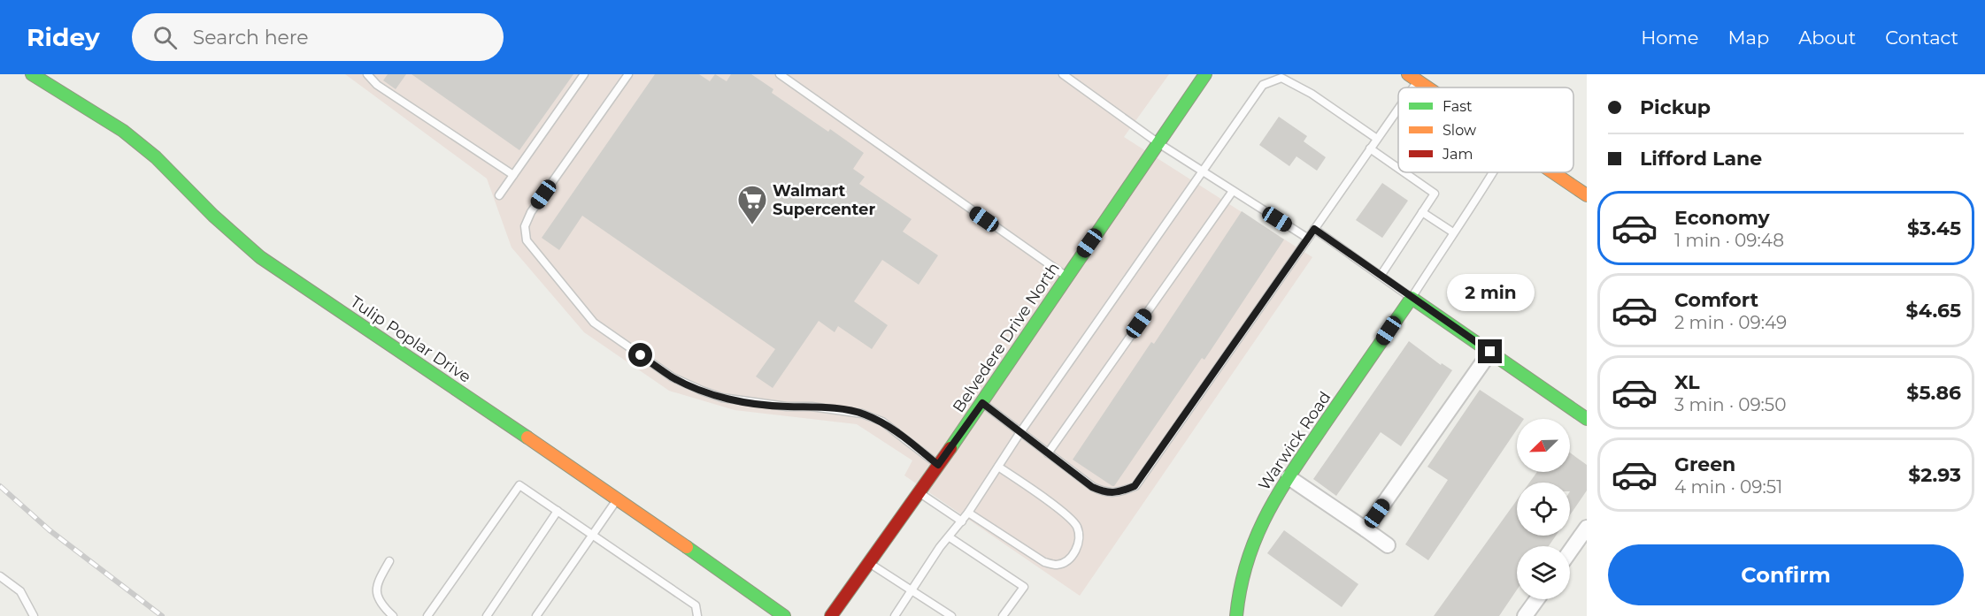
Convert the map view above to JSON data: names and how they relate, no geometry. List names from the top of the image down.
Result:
{
  "streets": {
    "street": ["Belvedere Drive North", "Tulip Poplar Drive", "Warwick Road"]
  },
  "places": {
    "supermarket": ["Walmart Supercenter"]
  },
  "legend": ["Fast", "Slow", "Jam"],
  "north": "bottom left",
  "page": {
    "header": "Ridey",
    "search": "Search here",
    "nav": [
      "Home",
      "Map",
      "About",
      "Contact"
    ],
    "banner": ["Pickup", "Lifford Lane"],
    "list": [
      {
        "name": "Economy",
        "note": "1 min · 09:48",
        "value": "$3.45"
      },
      {
        "name": "Comfort",
        "note": "2 min · 09:49",
        "value": "$4.65"
      },
      {
        "name": "XL",
        "note": "3 min · 09:50",
        "value": "$5.86"
      },
      {
        "name": "Green",
        "note": "4 min · 09:51",
        "value": "$2.93"
      }
    ],
    "bubble": "2 min",
    "buttons": "Confirm"
  }
}
